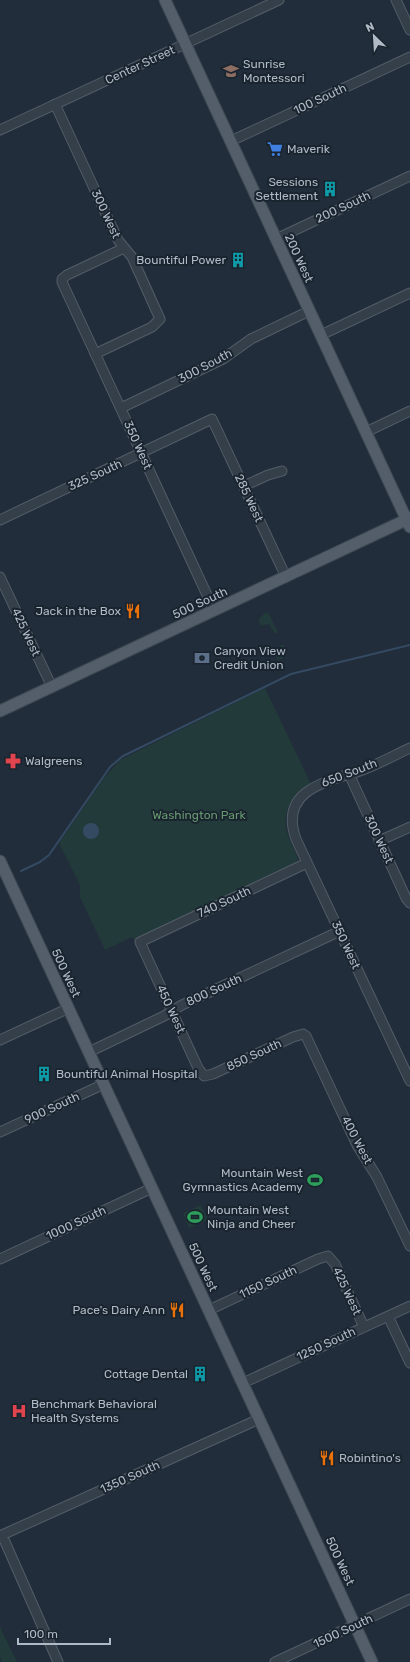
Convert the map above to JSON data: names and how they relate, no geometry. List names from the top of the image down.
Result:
{
  "streets": {
    "main road": ["200 West", "500 South", "500 West"],
    "street": [
      "Center Street",
      "100 South",
      "200 South",
      "300 West",
      "300 South",
      "350 West",
      "325 South",
      "285 West",
      "425 West",
      "650 South",
      "740 South",
      "800 South",
      "450 West",
      "850 South",
      "900 South",
      "400 West",
      "1000 South",
      "1150 South",
      "1250 South",
      "1350 South",
      "1500 South"
    ]
  },
  "crossings": [
    ["Center Street", "300 West"],
    ["Center Street", "200 West"],
    ["100 South", "200 West"],
    ["200 South", "200 West"],
    ["300 West", "350 West"],
    ["300 West", "650 South"],
    ["200 West", "300 South"],
    ["200 West", "500 South"],
    ["300 South", "350 West"],
    ["350 West", "325 South"],
    ["350 West", "500 South"],
    ["350 West", "650 South"],
    ["350 West", "740 South"],
    ["350 West", "800 South"],
    ["325 South", "285 West"],
    ["285 West", "500 South"],
    ["500 South", "425 West"],
    ["425 West", "1150 South"],
    ["425 West", "1250 South"],
    ["740 South", "450 West"],
    ["500 West", "800 South"],
    ["500 West", "900 South"],
    ["500 West", "1000 South"],
    ["500 West", "1150 South"],
    ["500 West", "1250 South"],
    ["500 West", "1350 South"],
    ["500 West", "1500 South"],
    ["800 South", "450 West"],
    ["450 West", "850 South"],
    ["850 South", "400 West"]
  ],
  "parks": ["Washington Park"],
  "places": {
    "school or university": ["Sunrise Montessori"],
    "supermarket": ["Maverik"],
    "building": [
      "Sessions Settlement",
      "Bountiful Power",
      "Bountiful Animal Hospital",
      "Cottage Dental"
    ],
    "restaurant": ["Jack in the Box", "Pace's Dairy Ann", "Robintino's"],
    "bank": ["Canyon View Credit Union"],
    "pharmacy": ["Walgreens"],
    "sports": ["Mountain West Gymnastics Academy", "Mountain West Ninja and Cheer"],
    "hospital": ["Benchmark Behavioral Health Systems"]
  },
  "scale_bar": "100 m",
  "north": "top left"
}
